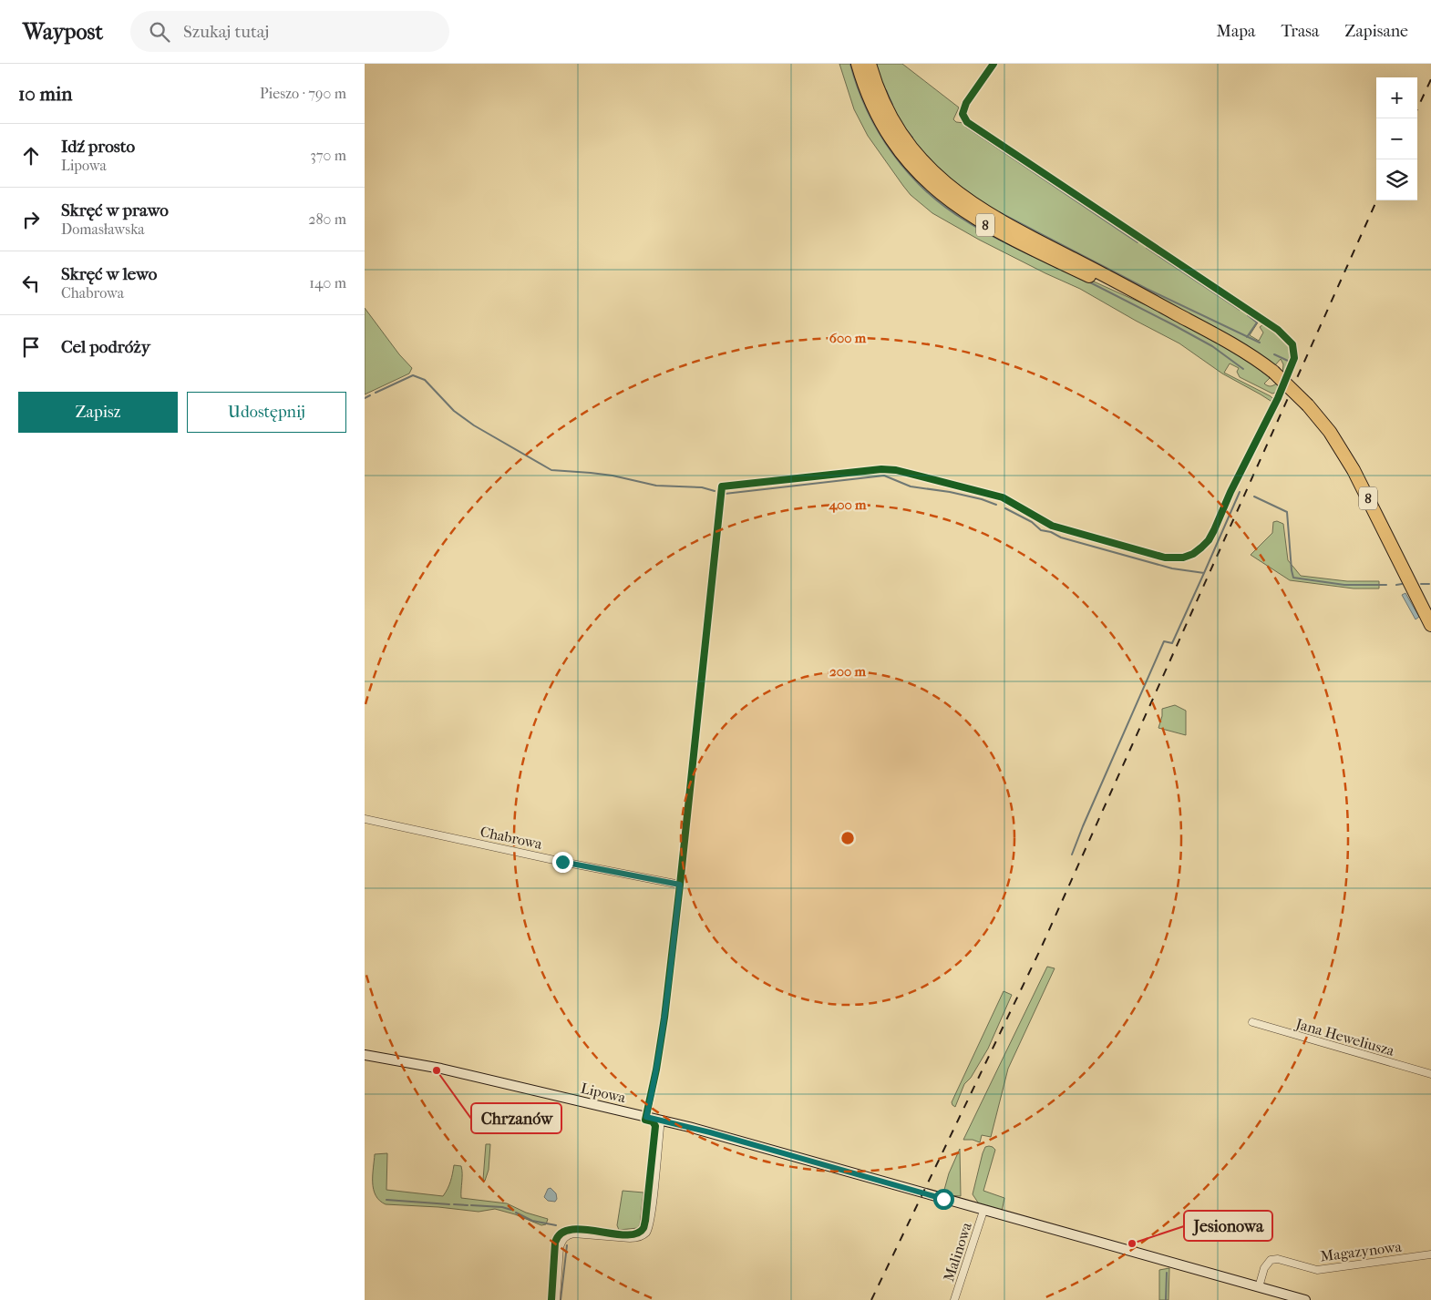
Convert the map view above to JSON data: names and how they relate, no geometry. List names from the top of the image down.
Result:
{
  "streets": {
    "highway": ["8"],
    "street": [
      "Chabrowa",
      "Jana Heweliusza",
      "Lipowa",
      "Magazynowa",
      "Malinowa"
    ]
  },
  "crossings": [
    ["Lipowa", "Magazynowa"],
    ["Lipowa", "Malinowa"]
  ],
  "places": ["Chrzanów", "Jesionowa"],
  "page": {
    "header": "Waypost",
    "search": "Szukaj tutaj",
    "nav": ["Mapa", "Trasa", "Zapisane"],
    "heading": ["10 min", "Pieszo · 790 m"],
    "map_buttons": ["+", "−"],
    "list": [
      ["Idź prosto", "Lipowa", "370 m"],
      ["Skręć w prawo", "Domasławska", "280 m"],
      ["Skręć w lewo", "Chabrowa", "140 m"],
      "Cel podróży"
    ],
    "buttons": ["Zapisz", "Udostępnij"]
  },
  "rings": ["600 m", "400 m", "200 m"]
}
